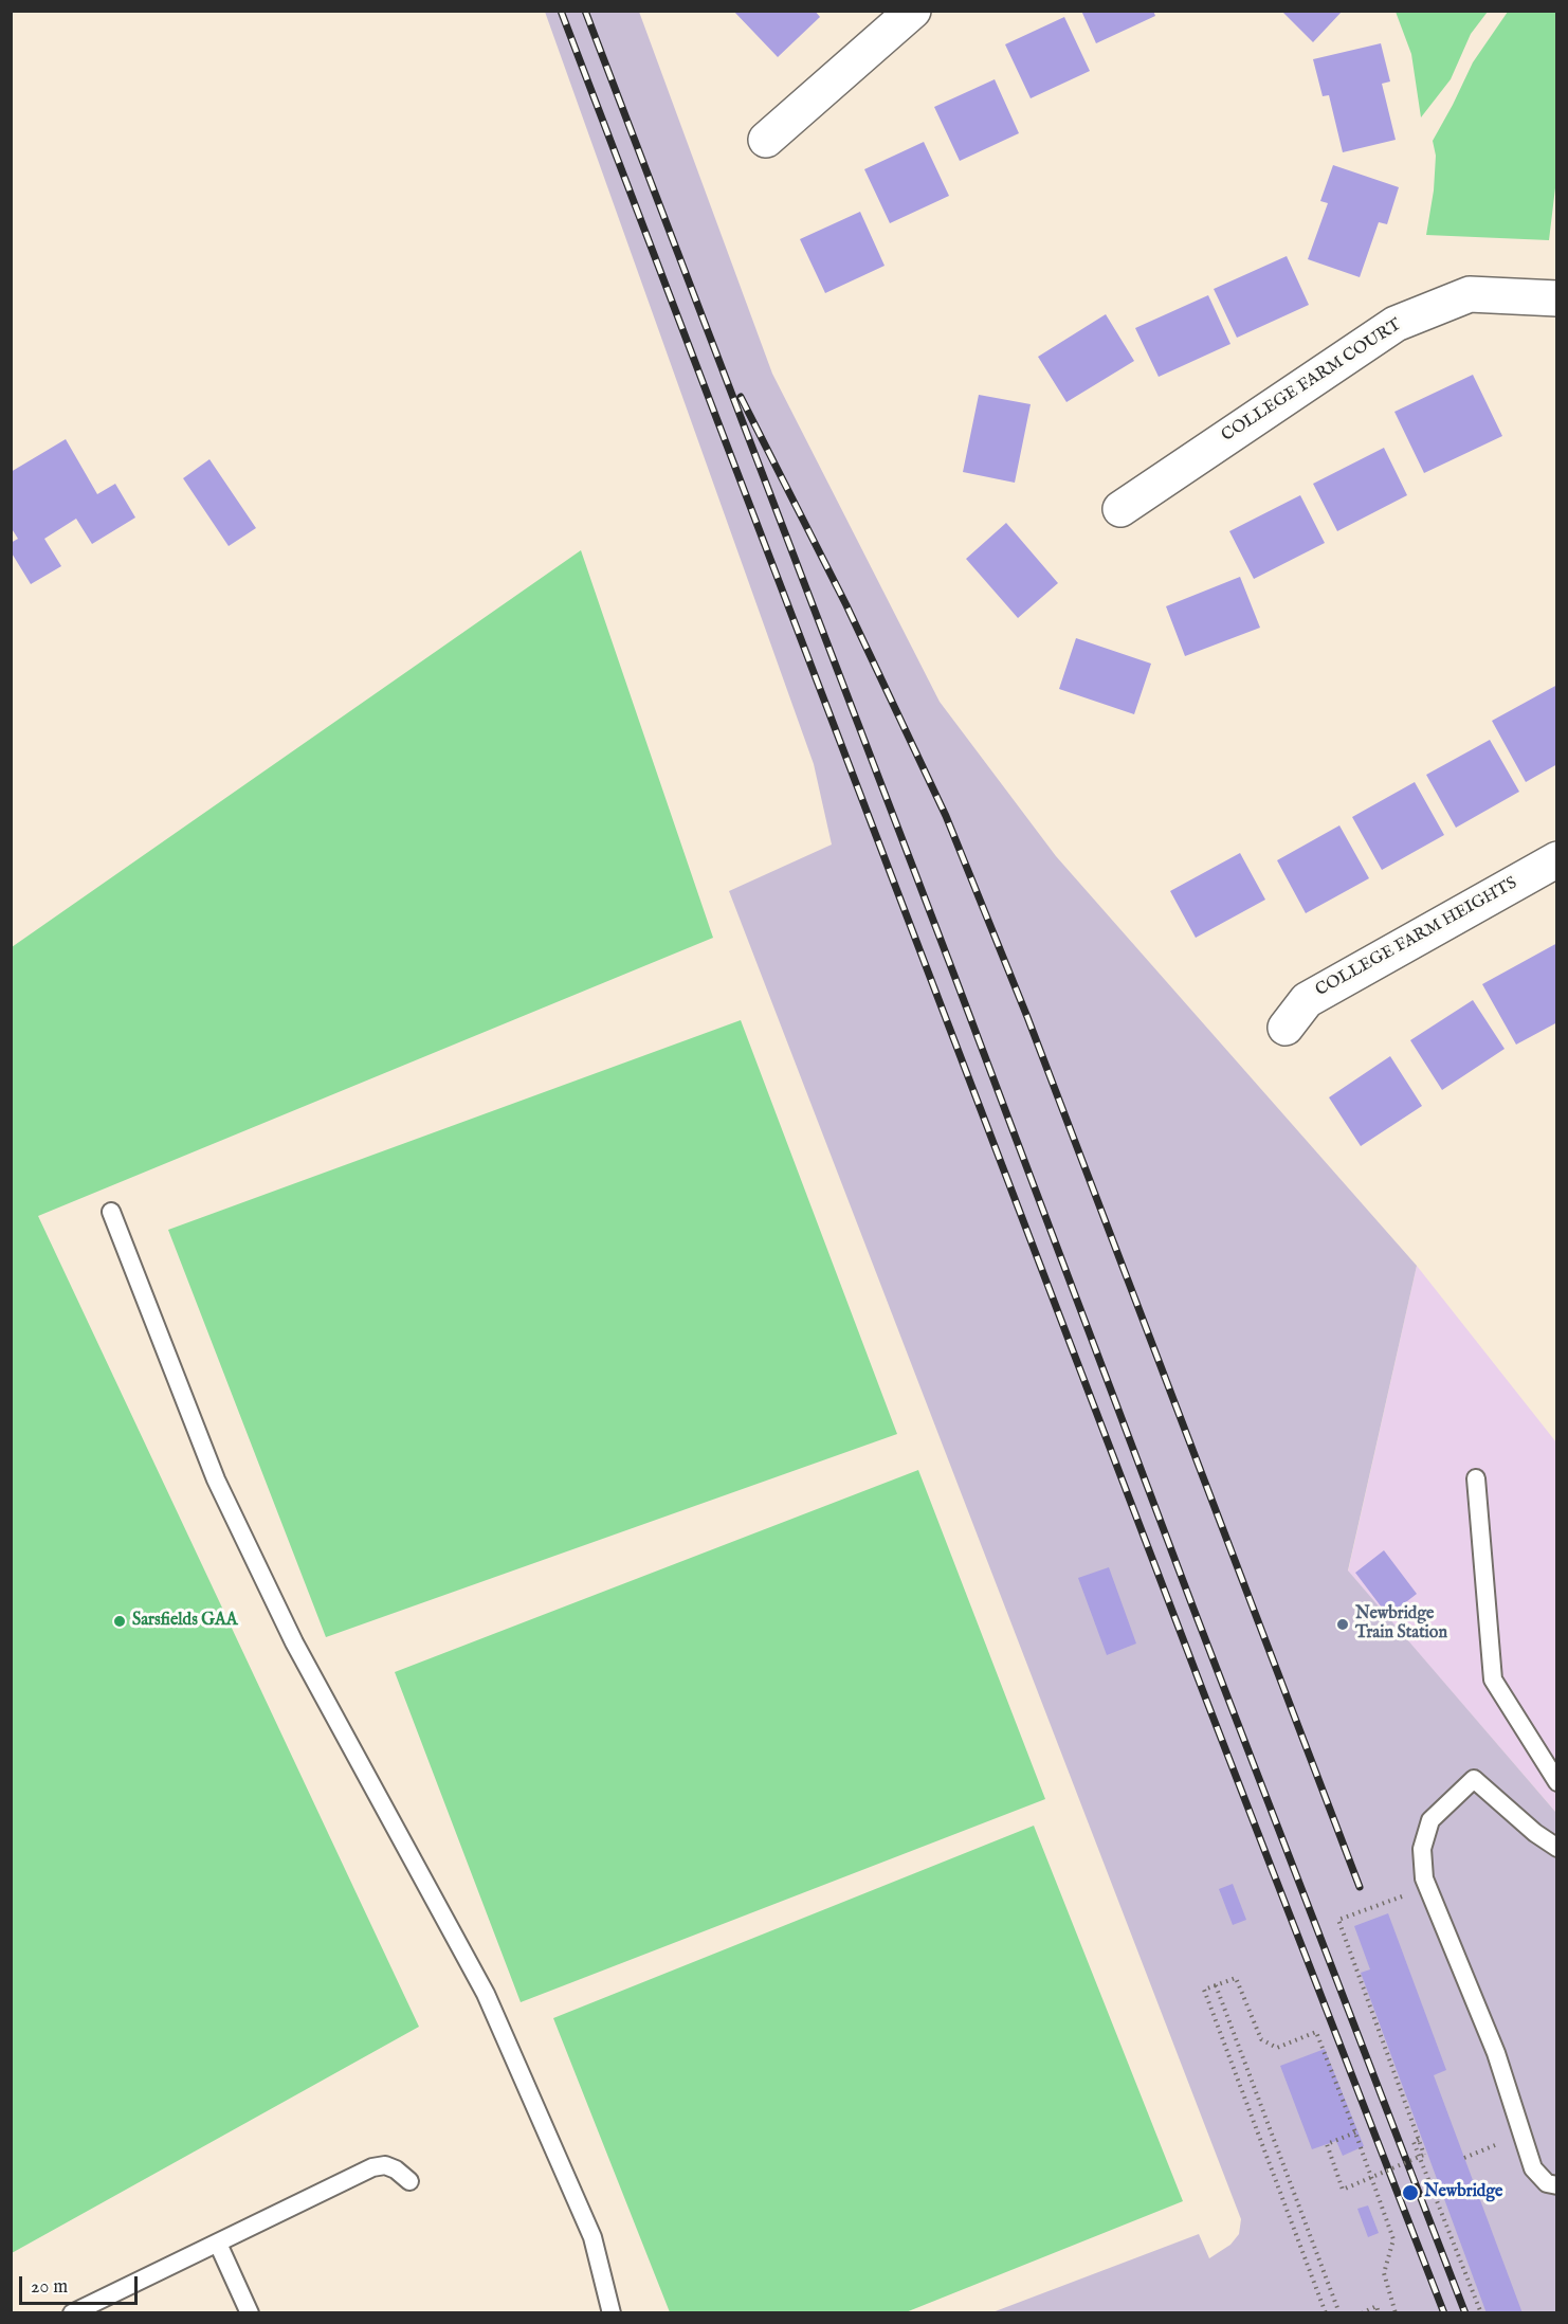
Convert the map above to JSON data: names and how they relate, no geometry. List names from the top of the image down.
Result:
{
  "streets": {
    "street": ["COLLEGE FARM COURT", "COLLEGE FARM HEIGHTS"]
  },
  "places": ["Sarsfields GAA", "Newbridge Train Station", "Newbridge"],
  "scale_bar": "20 m"
}
